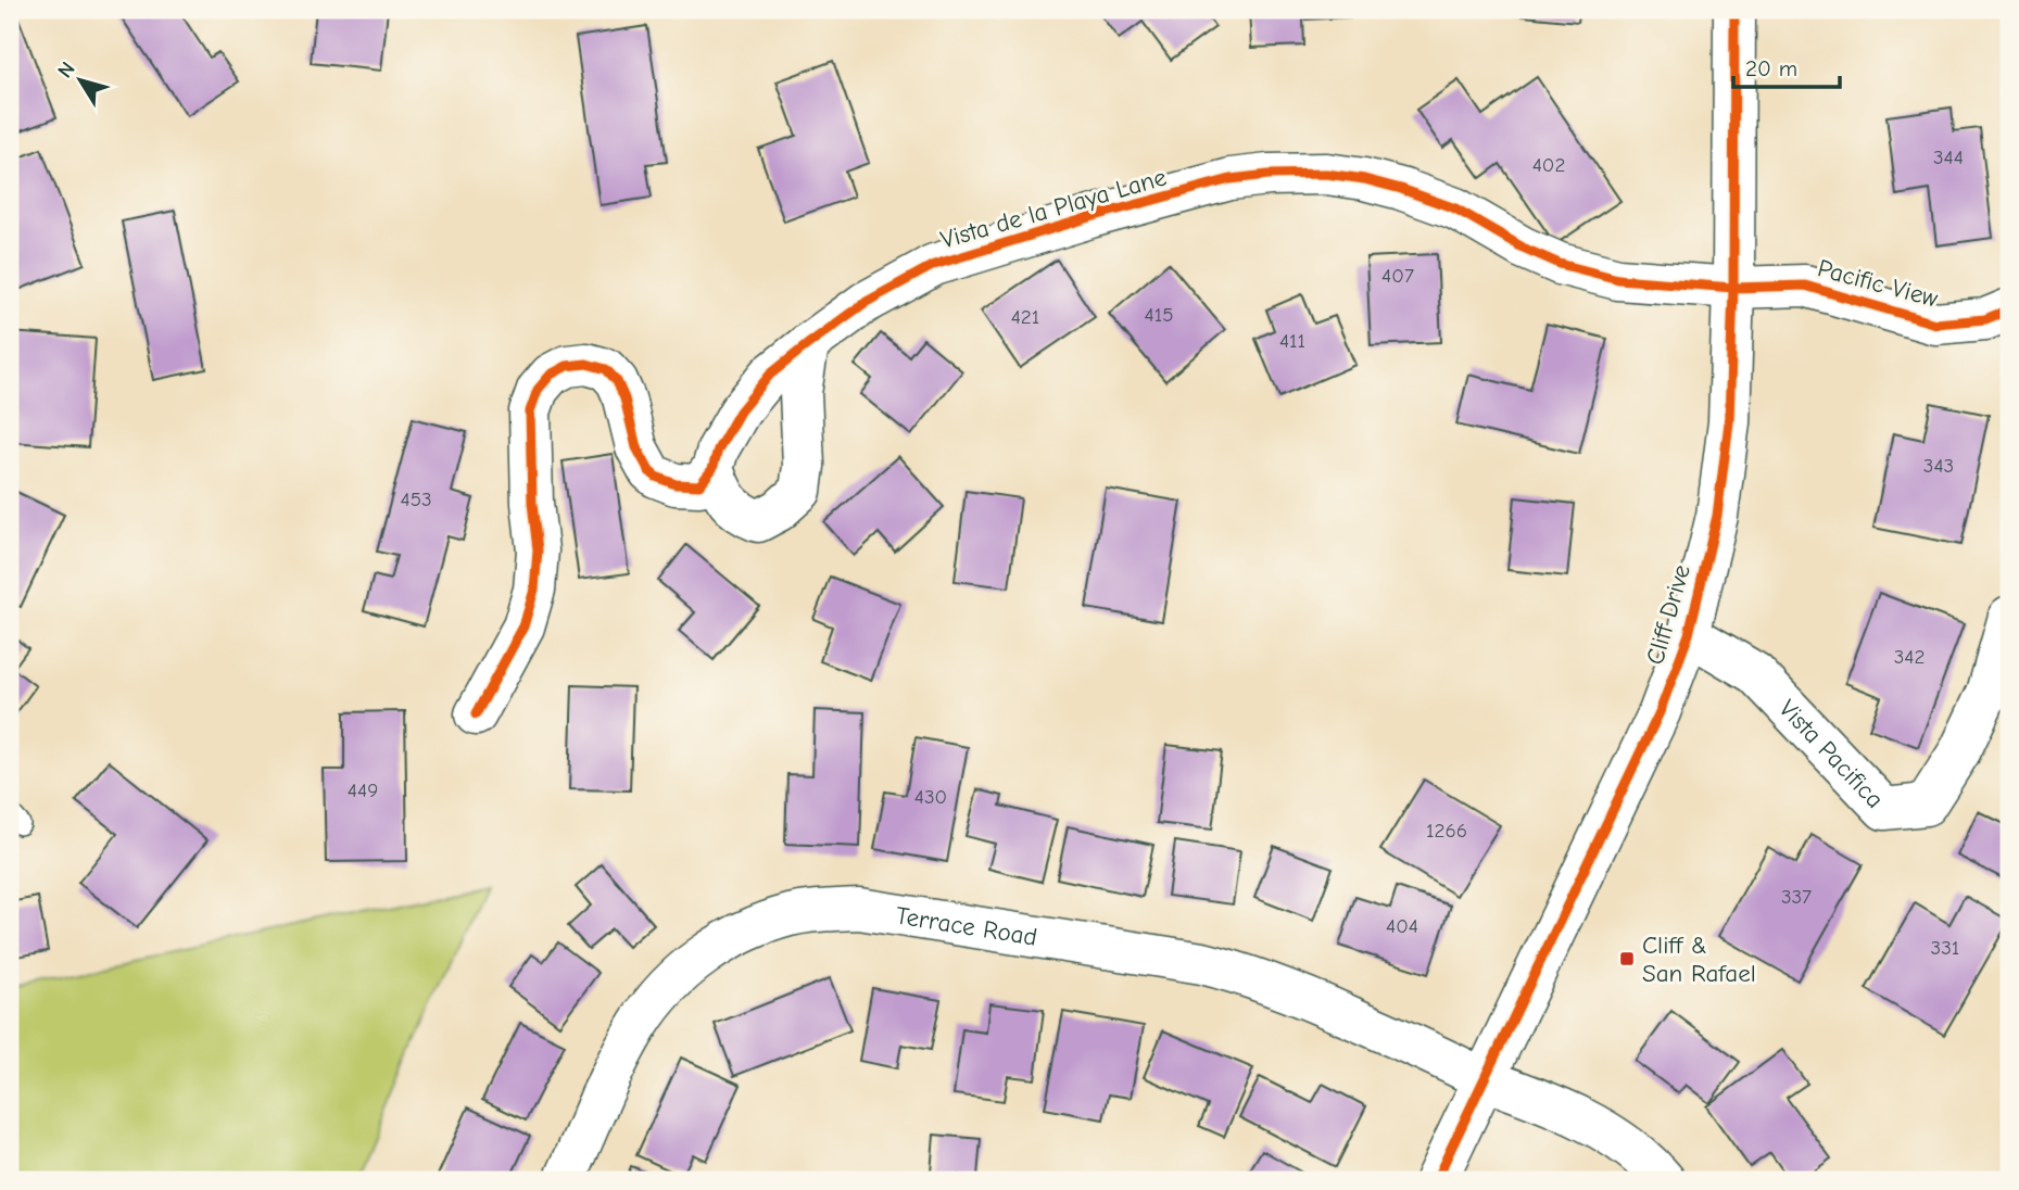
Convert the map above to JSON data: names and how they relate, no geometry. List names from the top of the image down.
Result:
{
  "streets": {
    "street": [
      "Vista de la Playa Lane",
      "Pacific View",
      "Cliff Drive",
      "Vista Pacifica",
      "Terrace Road"
    ]
  },
  "crossings": [
    ["Vista de la Playa Lane", "Pacific View"],
    ["Vista de la Playa Lane", "Cliff Drive"],
    ["Pacific View", "Cliff Drive"],
    ["Cliff Drive", "Vista Pacifica"],
    ["Cliff Drive", "Terrace Road"]
  ],
  "places": {
    "transit": ["Cliff & San Rafael"]
  },
  "house_numbers": [
    "344",
    "402",
    "407",
    "415",
    "421",
    "411",
    "343",
    "453",
    "342",
    "449",
    "430",
    "1266",
    "337",
    "404",
    "331"
  ],
  "scale_bar": "20 m",
  "north": "top left"
}
